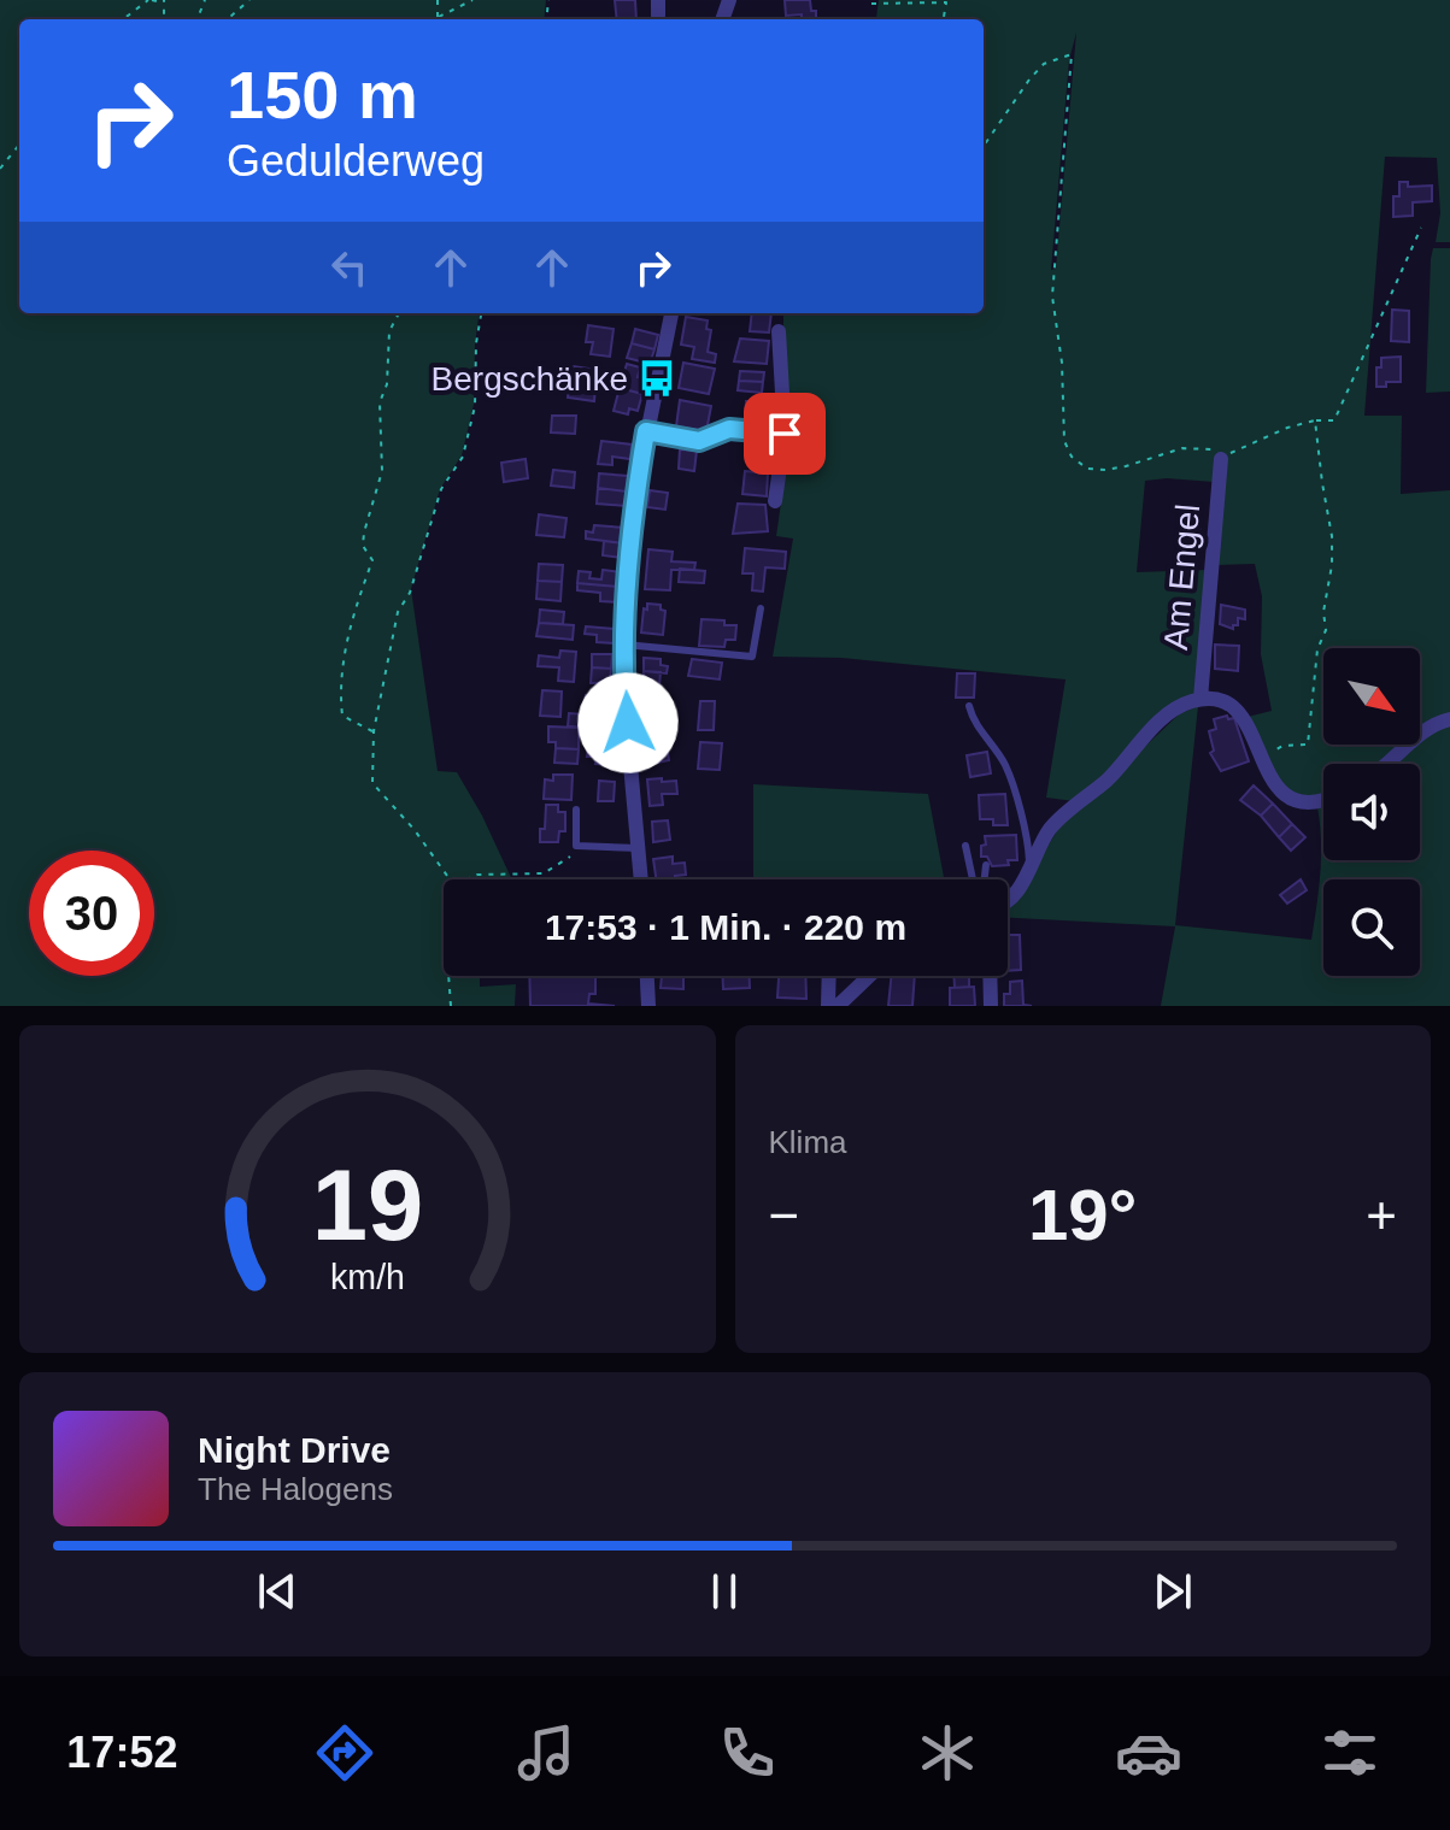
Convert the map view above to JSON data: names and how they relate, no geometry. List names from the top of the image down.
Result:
{
  "streets": {
    "street": ["Am Engel"]
  },
  "places": {
    "bus stop": ["Bergschänke"]
  },
  "north": "bottom right",
  "page": {
    "turn": ["150 m", "Gedulderweg"],
    "limit": "30",
    "trip": "17:53 · 1 Min. · 220 m",
    "tile": "Klima",
    "heat": ["−", "19°", "+"],
    "song": ["Night Drive", "The Halogens"],
    "tabs": "17:52",
    "gauge": ["19", "km/h"]
  }
}
